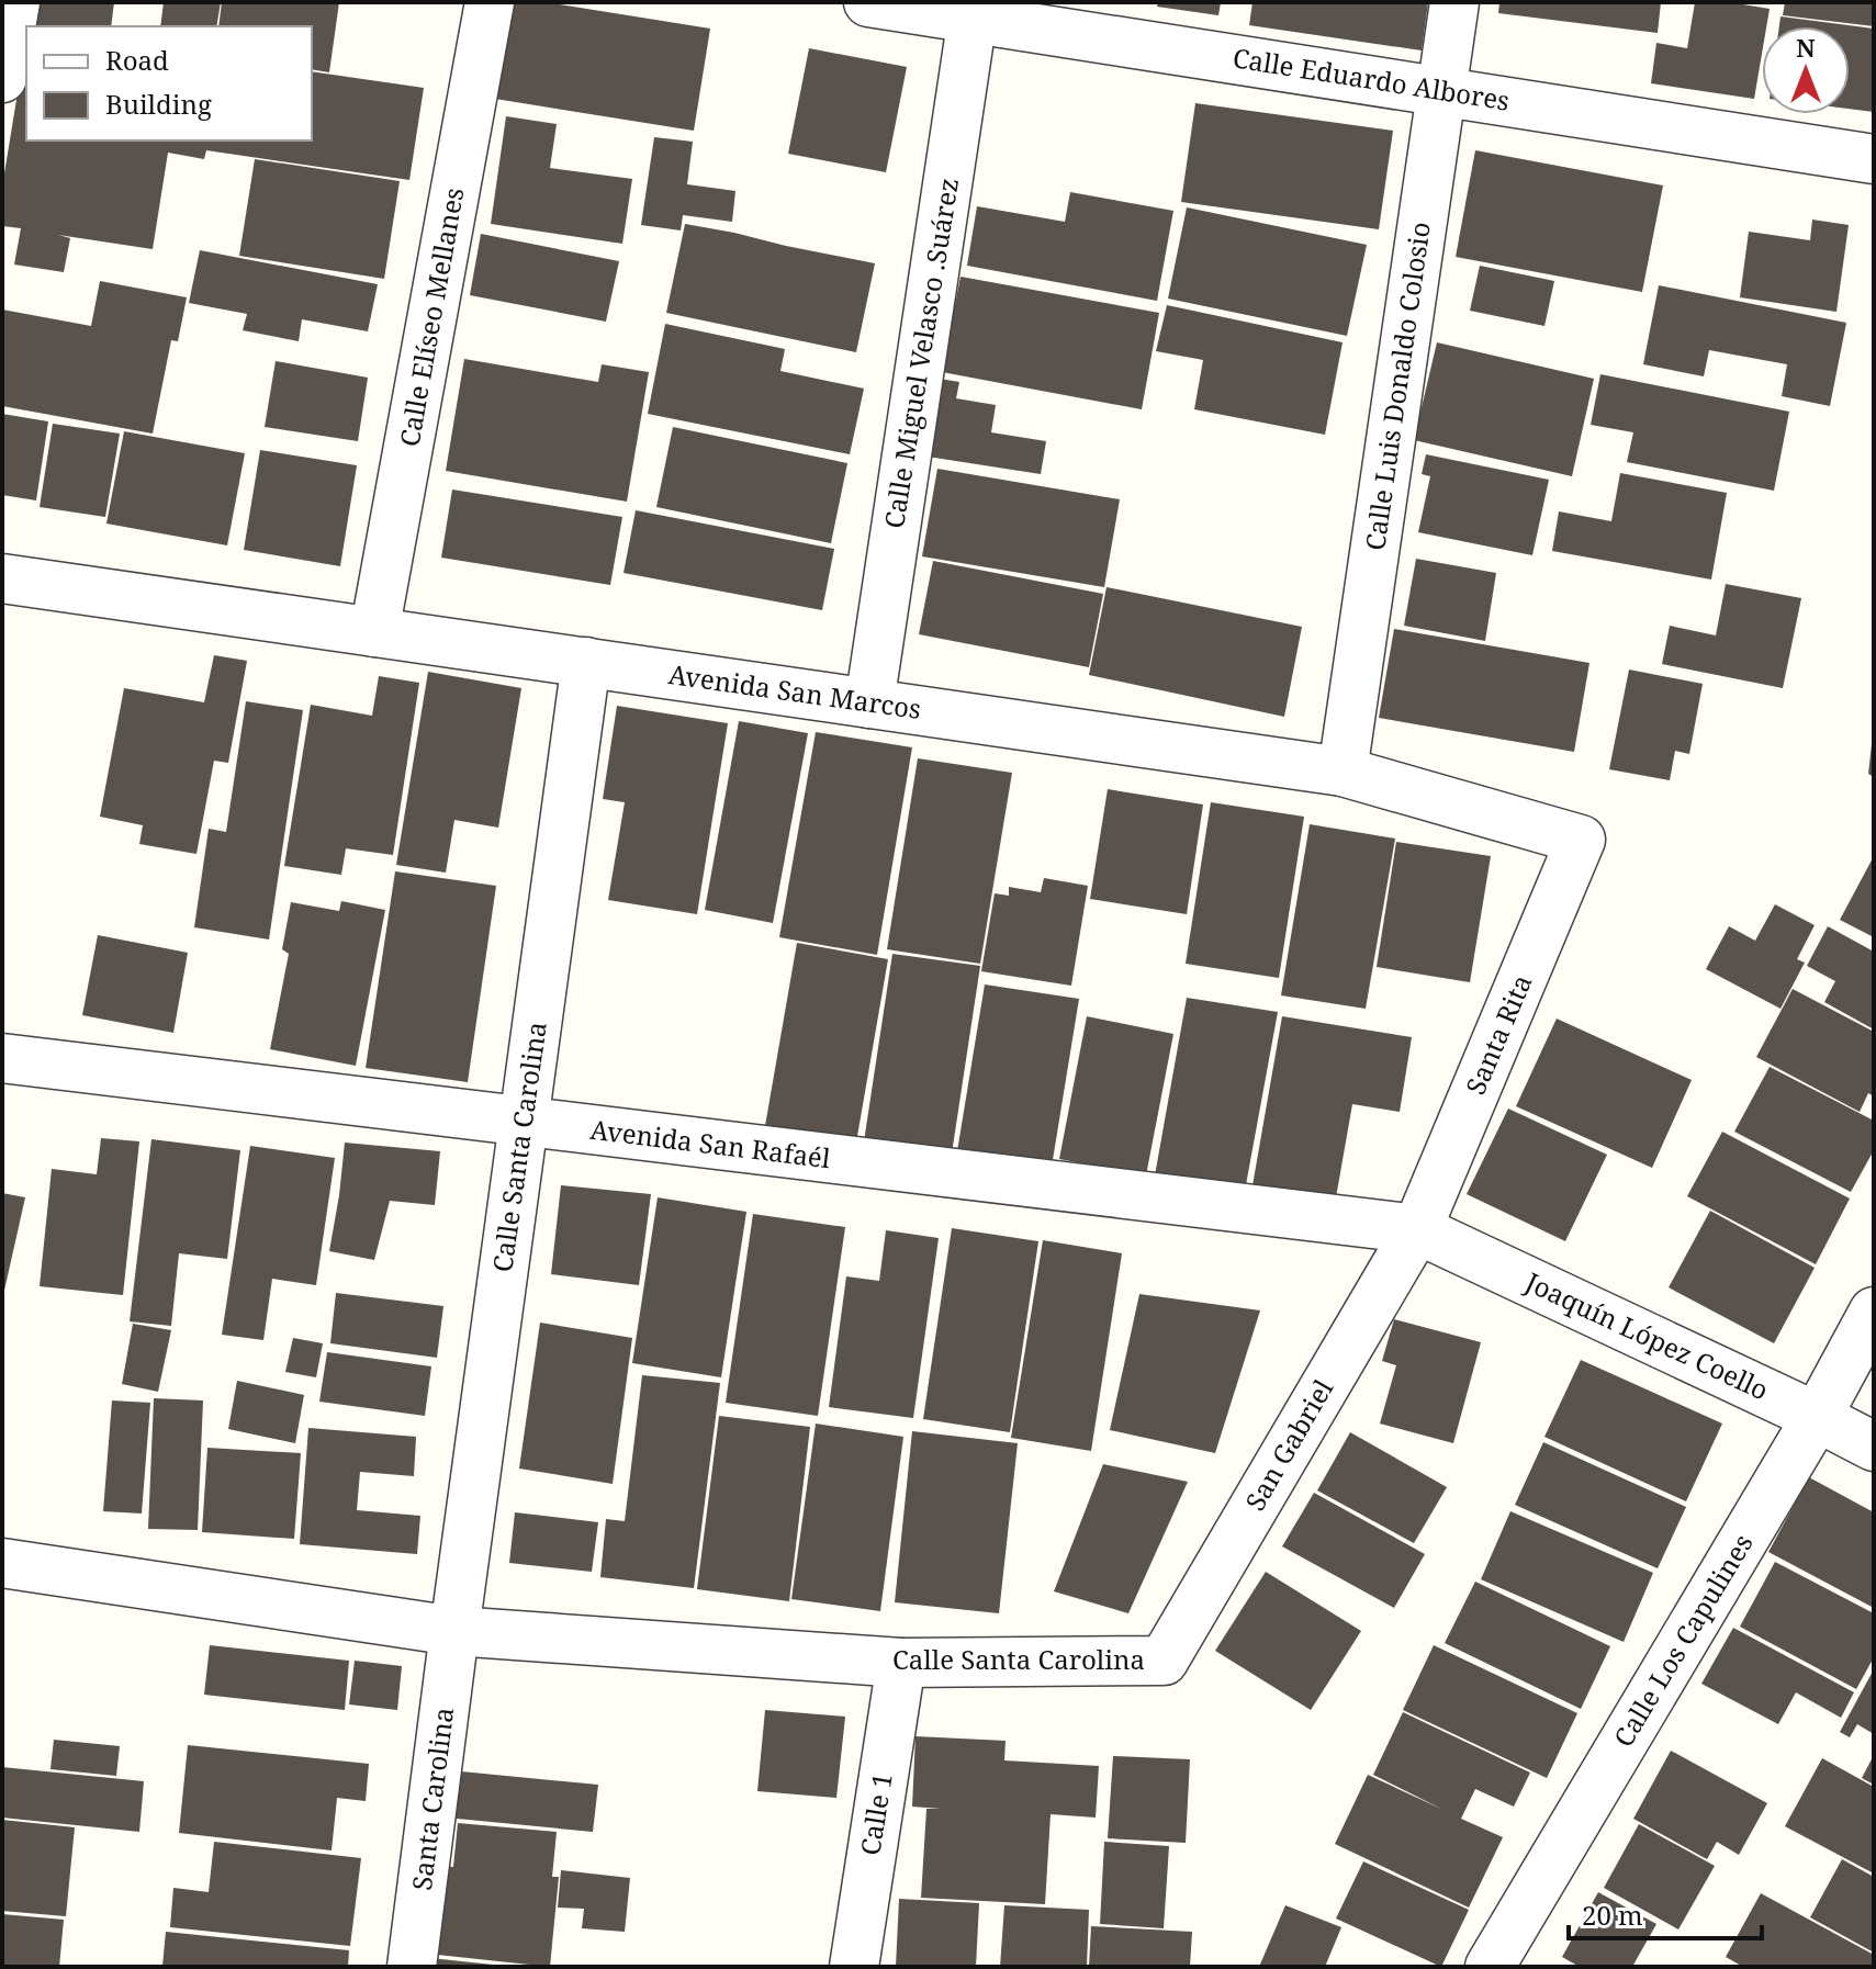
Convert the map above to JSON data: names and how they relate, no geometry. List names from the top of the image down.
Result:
{
  "streets": {
    "street": [
      "Calle Eduardo Albores",
      "Calle Elíseo Mellanes",
      "Calle Miguel Velasco .Suárez",
      "Calle Luis Donaldo Colosio",
      "Avenida San Marcos",
      "Santa Rita",
      "Avenida San Rafaél",
      "Calle Santa Carolina",
      "Joaquín López Coello",
      "San Gabriel",
      "Calle Los Capulines",
      "Santa Carolina",
      "Calle 1"
    ]
  },
  "crossings": [
    ["Calle Eduardo Albores", "Calle Miguel Velasco .Suárez"],
    ["Calle Eduardo Albores", "Calle Luis Donaldo Colosio"],
    ["Calle Elíseo Mellanes", "Avenida San Marcos"],
    ["Calle Miguel Velasco .Suárez", "Avenida San Marcos"],
    ["Calle Luis Donaldo Colosio", "Avenida San Marcos"],
    ["Avenida San Marcos", "Santa Rita"],
    ["Avenida San Marcos", "Calle Santa Carolina"],
    ["Santa Rita", "Avenida San Rafaél"],
    ["Santa Rita", "Joaquín López Coello"],
    ["Santa Rita", "San Gabriel"],
    ["Avenida San Rafaél", "Calle Santa Carolina"],
    ["Avenida San Rafaél", "Joaquín López Coello"],
    ["Avenida San Rafaél", "San Gabriel"],
    ["Calle Santa Carolina", "San Gabriel"],
    ["Calle Santa Carolina", "Santa Carolina"],
    ["Calle Santa Carolina", "Calle 1"],
    ["Joaquín López Coello", "San Gabriel"],
    ["Joaquín López Coello", "Calle Los Capulines"]
  ],
  "legend": ["Road", "Building"],
  "scale_bar": "20 m",
  "north": "top"
}
